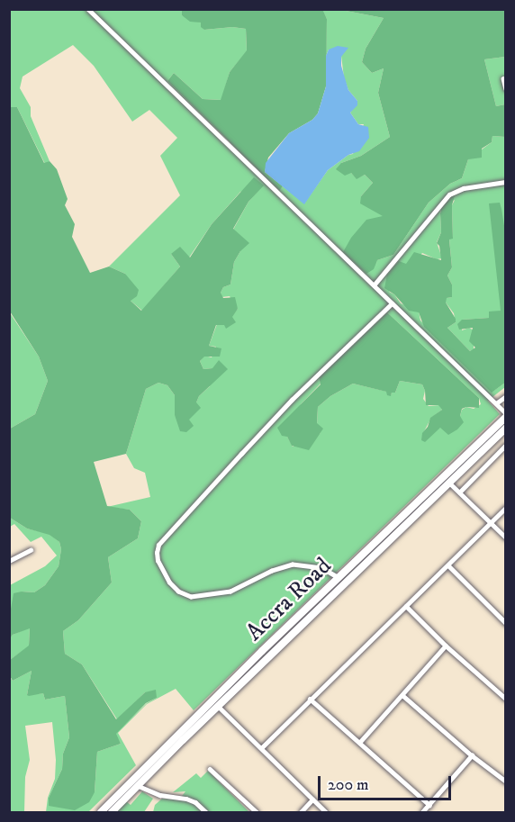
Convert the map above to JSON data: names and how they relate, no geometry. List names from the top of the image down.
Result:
{
  "streets": {
    "highway": ["Accra Road"]
  },
  "scale_bar": "200 m"
}
